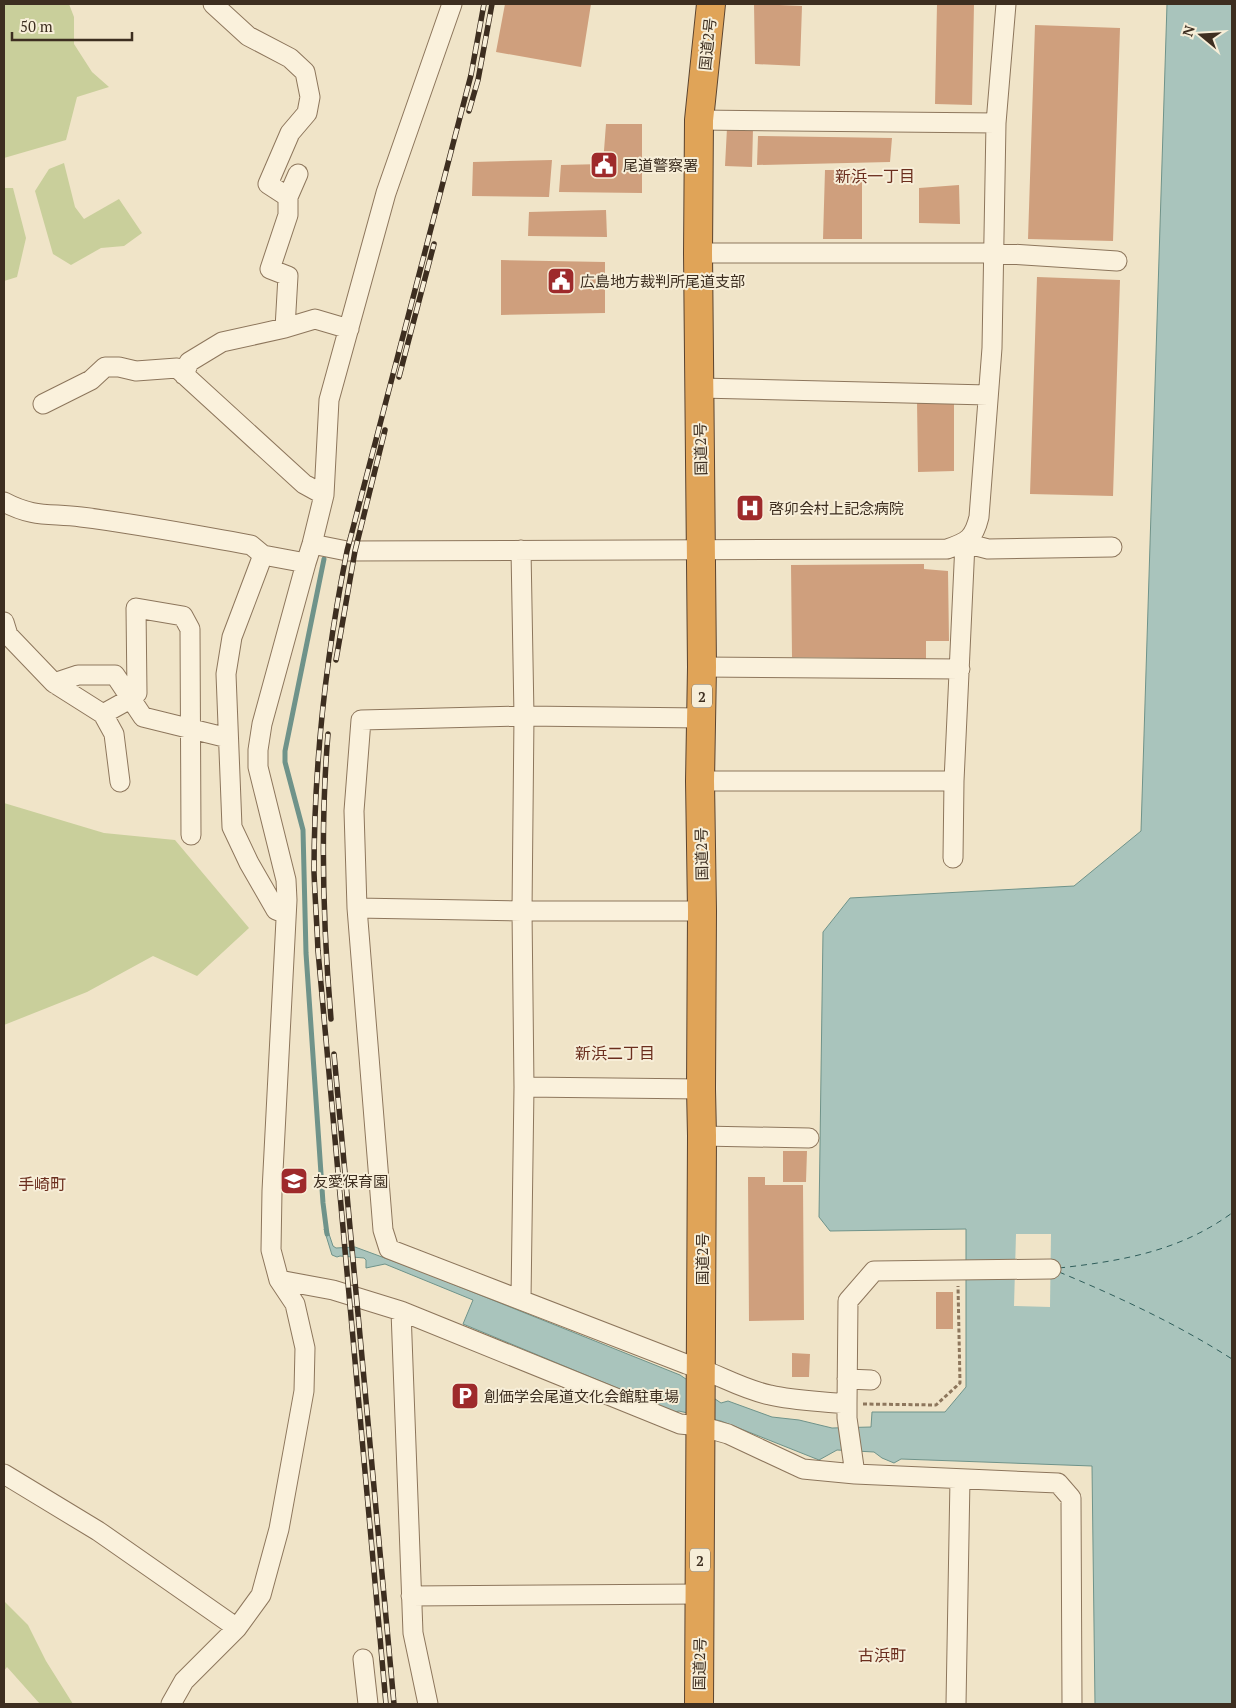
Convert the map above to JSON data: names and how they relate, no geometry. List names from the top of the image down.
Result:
{
  "streets": {
    "highway": ["国道2号", "2"]
  },
  "districts": [
    "新浜一丁目",
    "新浜二丁目",
    "手崎町",
    "古浜町"
  ],
  "places": {
    "public building": ["尾道警察署", "広島地方裁判所尾道支部"],
    "hospital": ["啓卯会村上記念病院"],
    "school or university": ["友愛保育園"],
    "parking": ["創価学会尾道文化会館駐車場"]
  },
  "scale_bar": "50 m",
  "north": "left"
}
